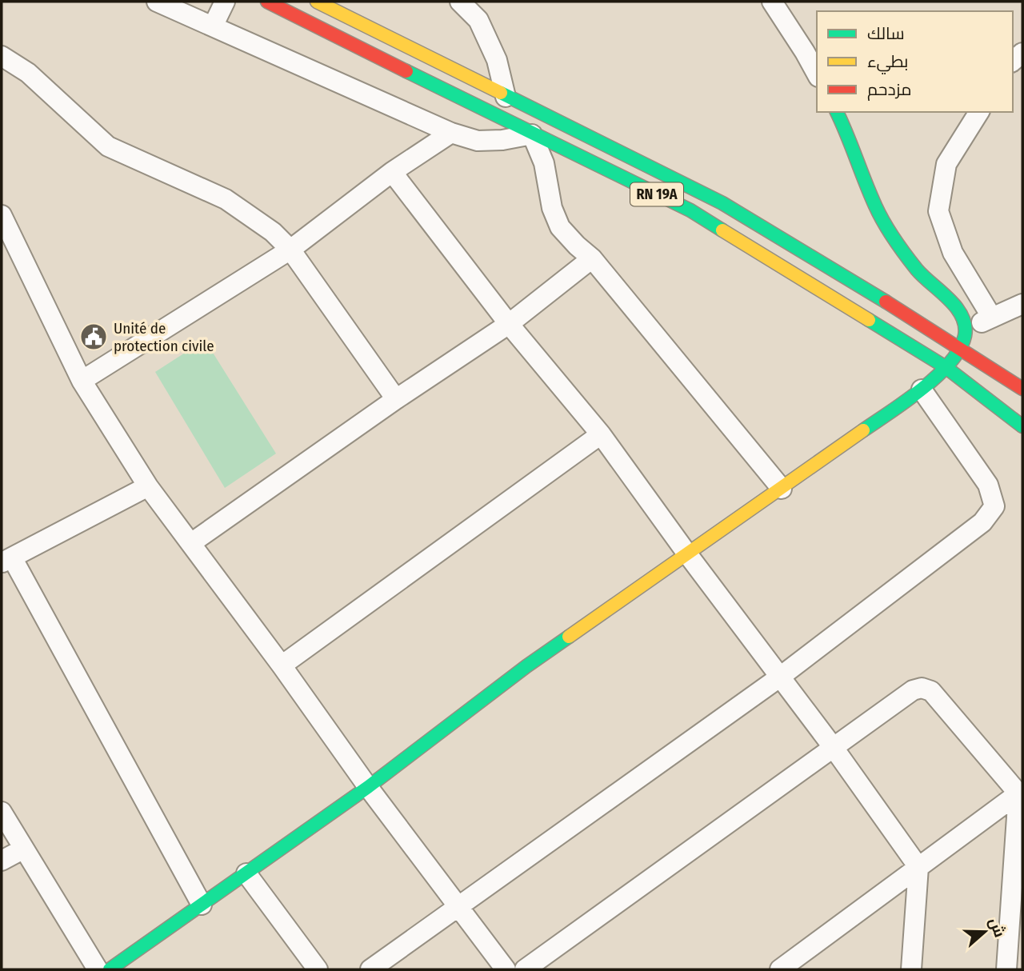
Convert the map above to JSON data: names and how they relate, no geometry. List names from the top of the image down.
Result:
{
  "streets": {
    "main road": ["RN 19A"]
  },
  "places": {
    "public building": ["Unité de protection civile"]
  },
  "legend": ["سالك", "بطيء", "مزدحم"],
  "north": "right"
}
